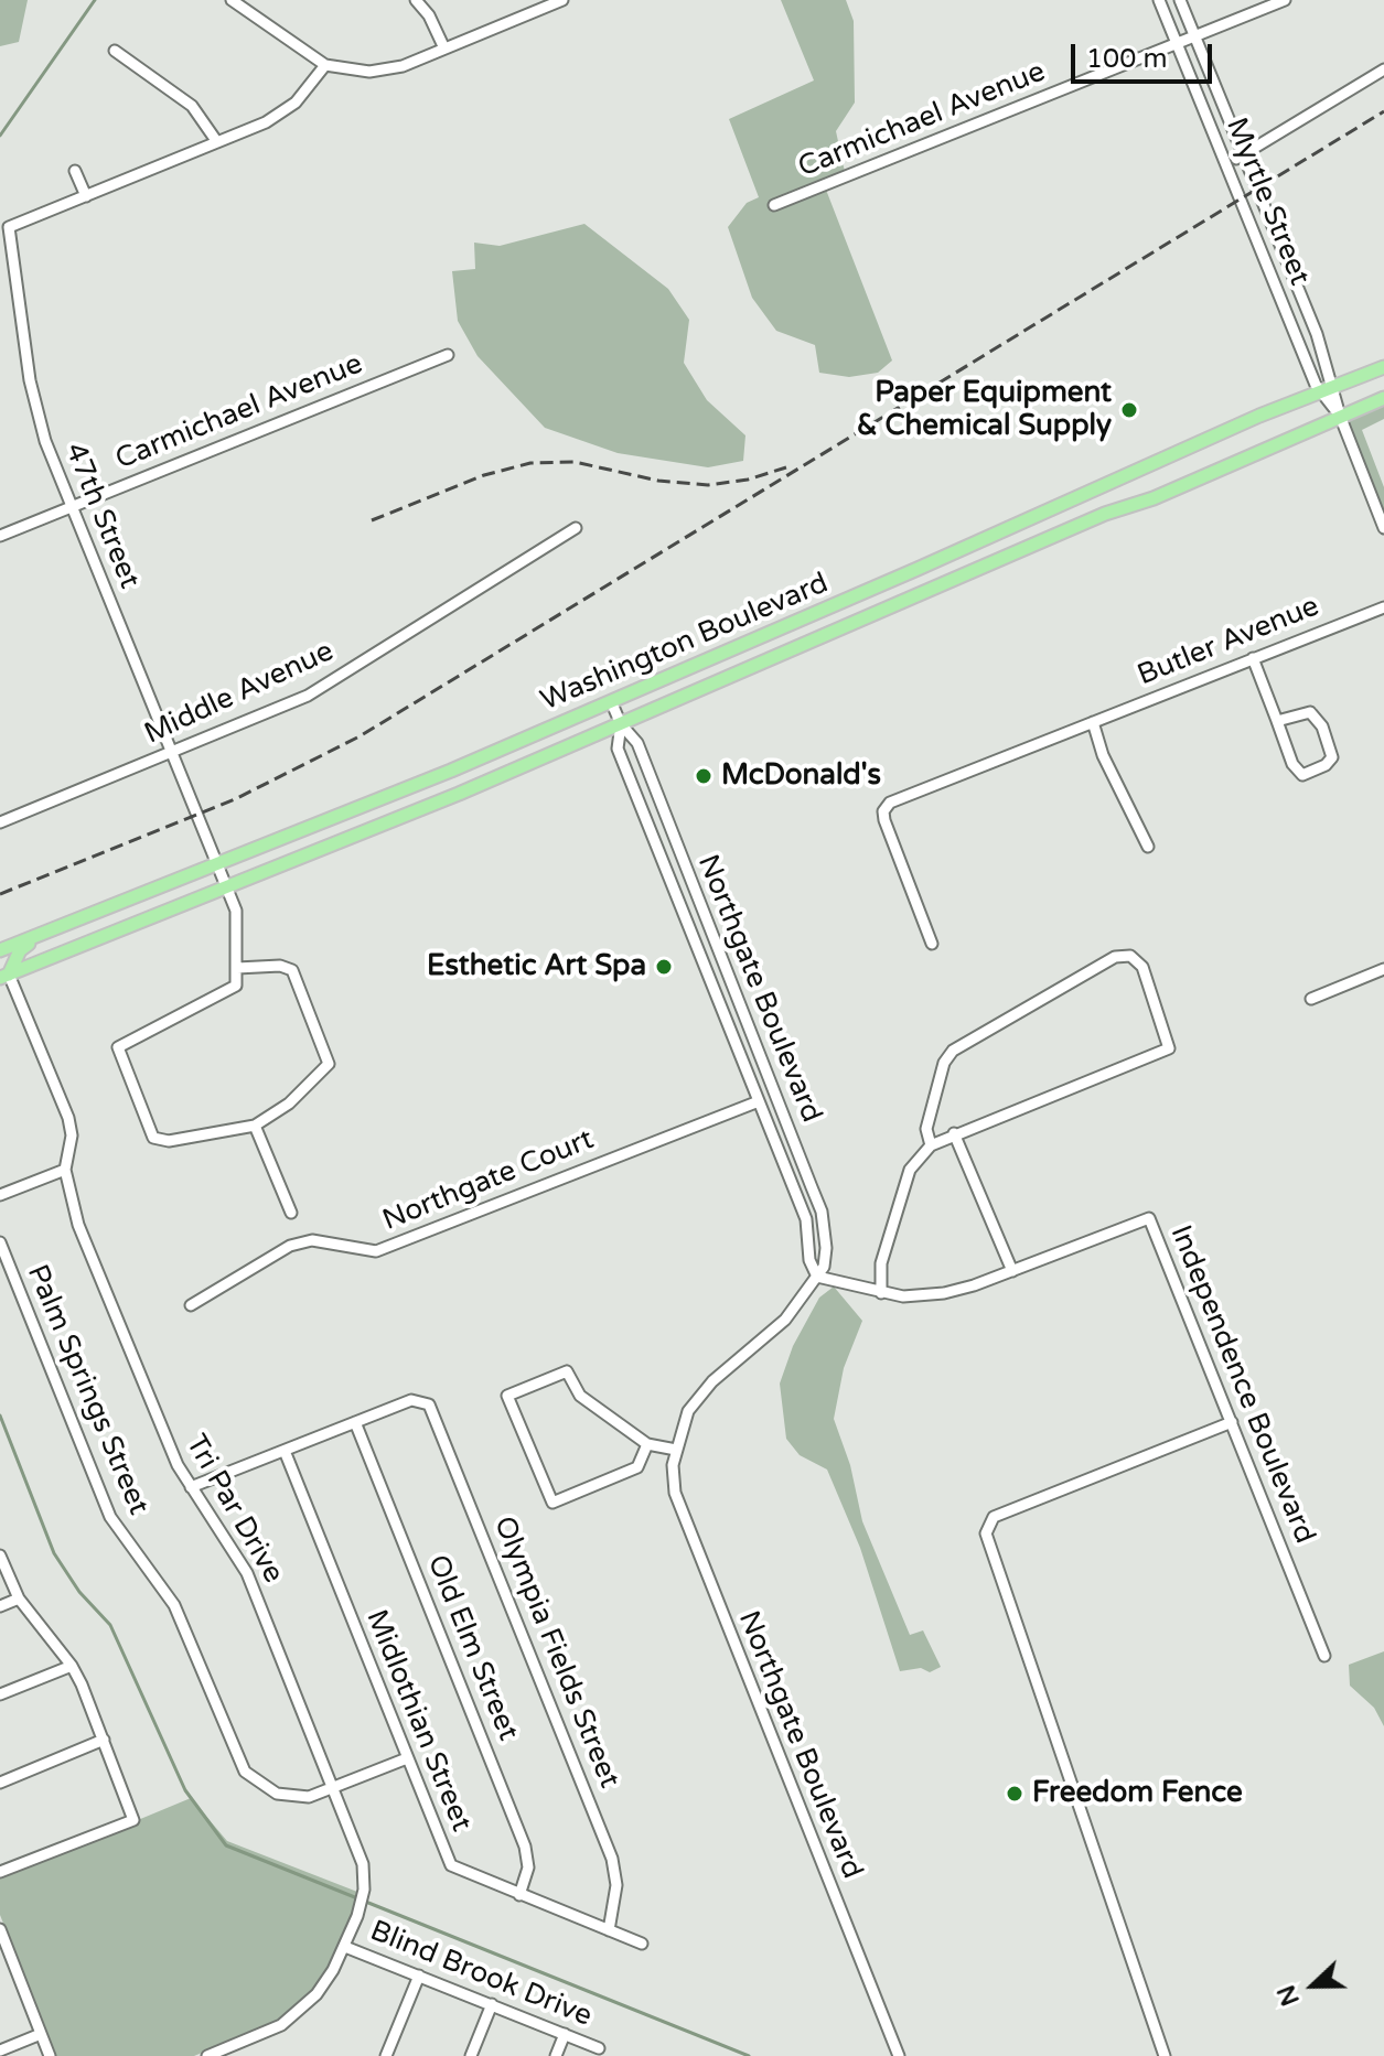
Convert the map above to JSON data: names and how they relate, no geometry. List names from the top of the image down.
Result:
{
  "streets": {
    "main road": ["Washington Boulevard"],
    "street": [
      "Carmichael Avenue",
      "Myrtle Street",
      "47th Street",
      "Butler Avenue",
      "Middle Avenue",
      "Northgate Boulevard",
      "Northgate Court",
      "Independence Boulevard",
      "Palm Springs Street",
      "Tri Par Drive",
      "Old Elm Street",
      "Olympia Fields Street",
      "Midlothian Street",
      "Blind Brook Drive"
    ]
  },
  "crossings": [
    ["Carmichael Avenue", "Myrtle Street"],
    ["Carmichael Avenue", "47th Street"],
    ["Myrtle Street", "Washington Boulevard"],
    ["47th Street", "Washington Boulevard"],
    ["47th Street", "Middle Avenue"],
    ["Washington Boulevard", "Northgate Boulevard"],
    ["Washington Boulevard", "Tri Par Drive"],
    ["Northgate Boulevard", "Northgate Court"],
    ["Northgate Boulevard", "Independence Boulevard"],
    ["Palm Springs Street", "Tri Par Drive"],
    ["Palm Springs Street", "Midlothian Street"],
    ["Tri Par Drive", "Blind Brook Drive"],
    ["Old Elm Street", "Olympia Fields Street"],
    ["Old Elm Street", "Midlothian Street"],
    ["Olympia Fields Street", "Midlothian Street"]
  ],
  "places": [
    "Paper Equipment & Chemical Supply",
    "McDonald's",
    "Esthetic Art Spa",
    "Freedom Fence"
  ],
  "scale_bar": "100 m",
  "north": "left"
}
